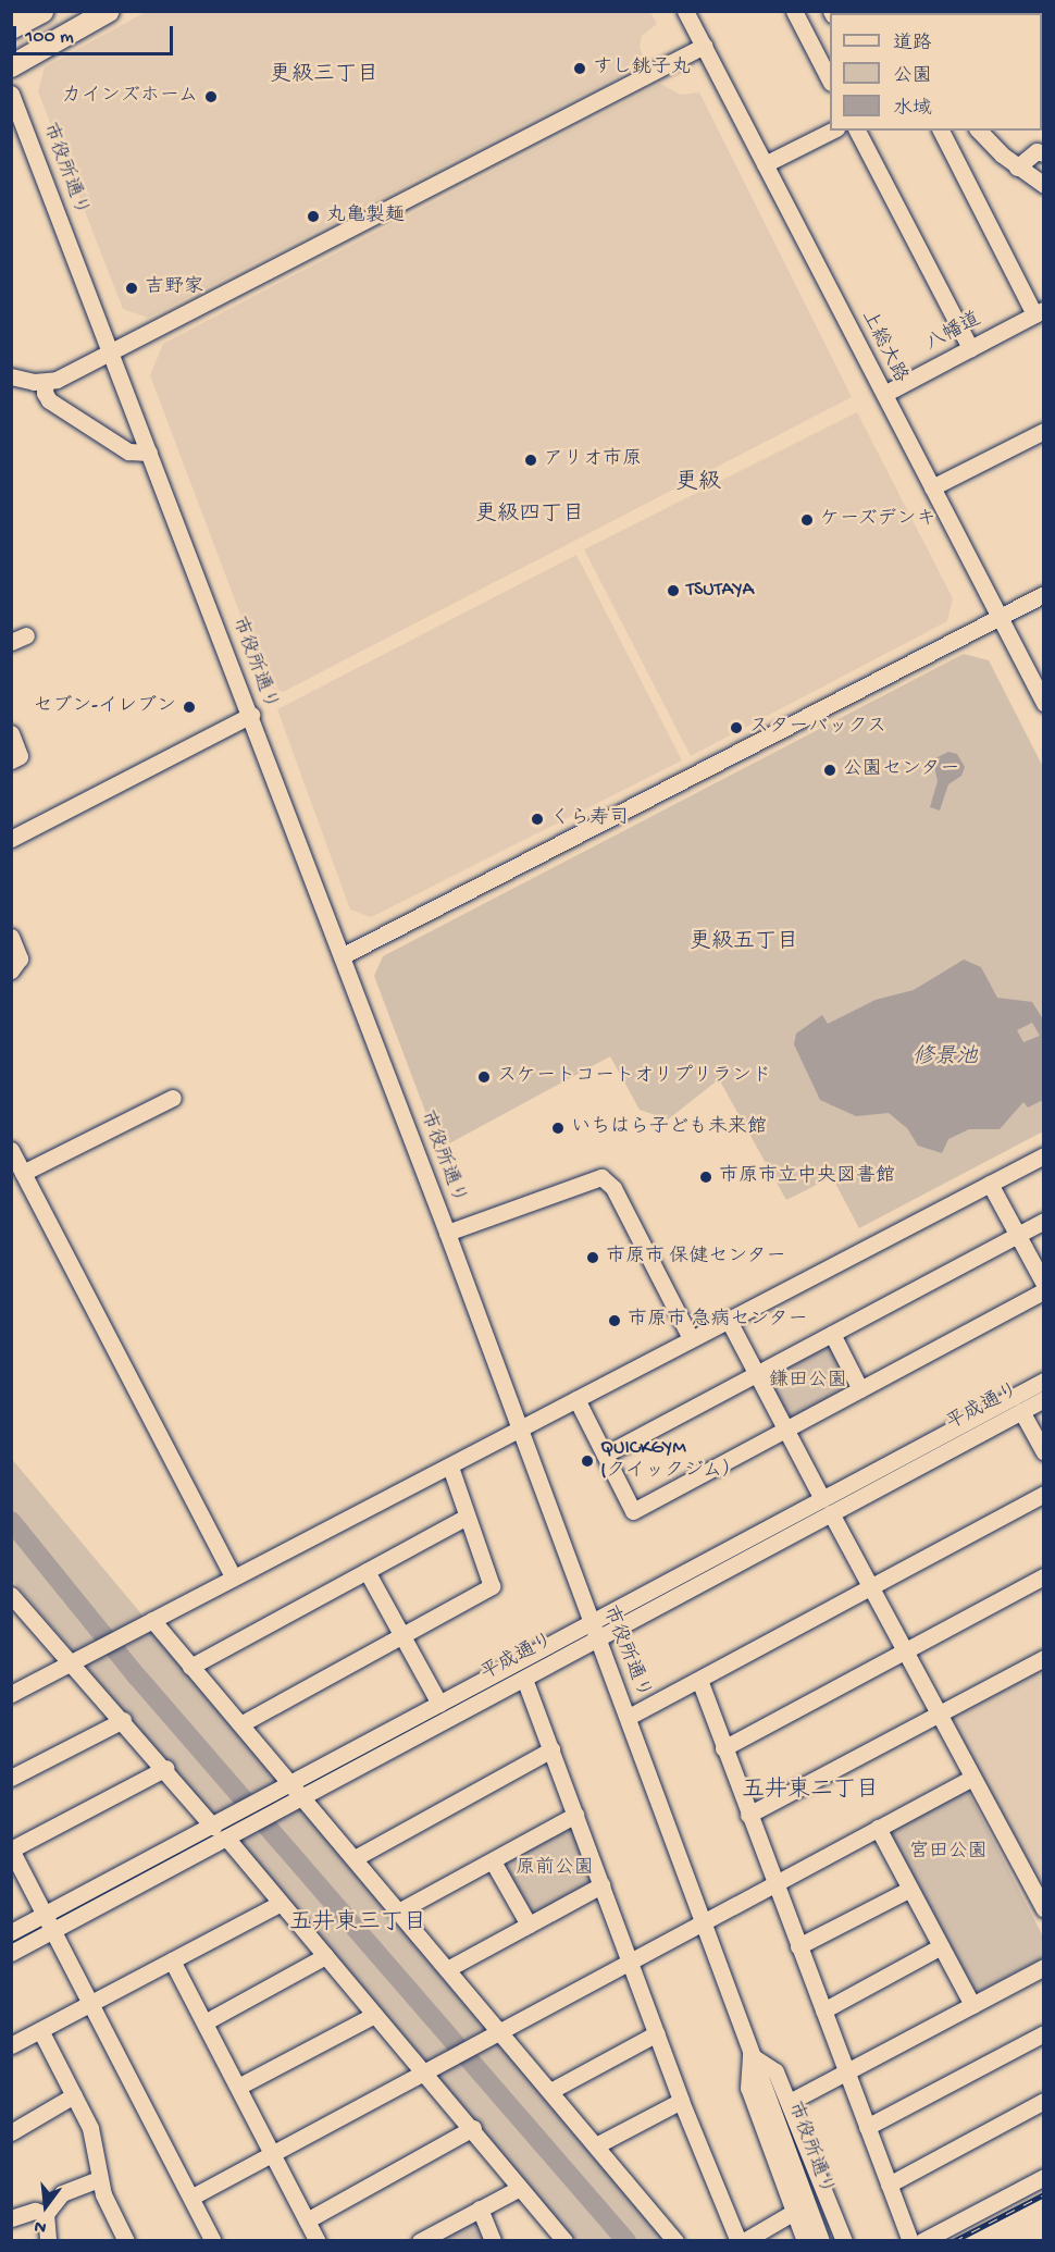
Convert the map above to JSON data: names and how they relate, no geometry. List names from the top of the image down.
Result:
{
  "streets": {
    "street": [
      "市役所通り",
      "八幡道",
      "上総大路",
      "平成通り"
    ]
  },
  "crossings": [
    ["市役所通り", "平成通り"],
    ["八幡道", "上総大路"]
  ],
  "districts": [
    "更級三丁目",
    "更級",
    "更級四丁目",
    "更級五丁目",
    "五井東二丁目",
    "五井東三丁目"
  ],
  "water": ["修景池"],
  "parks": ["鎌田公園", "宮田公園", "原前公園"],
  "places": [
    "すし銚子丸",
    "カインズホーム",
    "丸亀製麺",
    "吉野家",
    "アリオ市原",
    "ケーズデンキ",
    "TSUTAYA",
    "セブン-イレブン",
    "スターバックス",
    "公園センター",
    "くら寿司",
    "スケートコートオリプリランド",
    "いちはら子ども未来館",
    "市原市立中央図書館",
    "市原市 保健センター",
    "市原市 急病センター",
    "QUICKGYM (クイックジム）"
  ],
  "legend": ["道路", "公園", "水域"],
  "scale_bar": "100 m",
  "north": "bottom"
}
